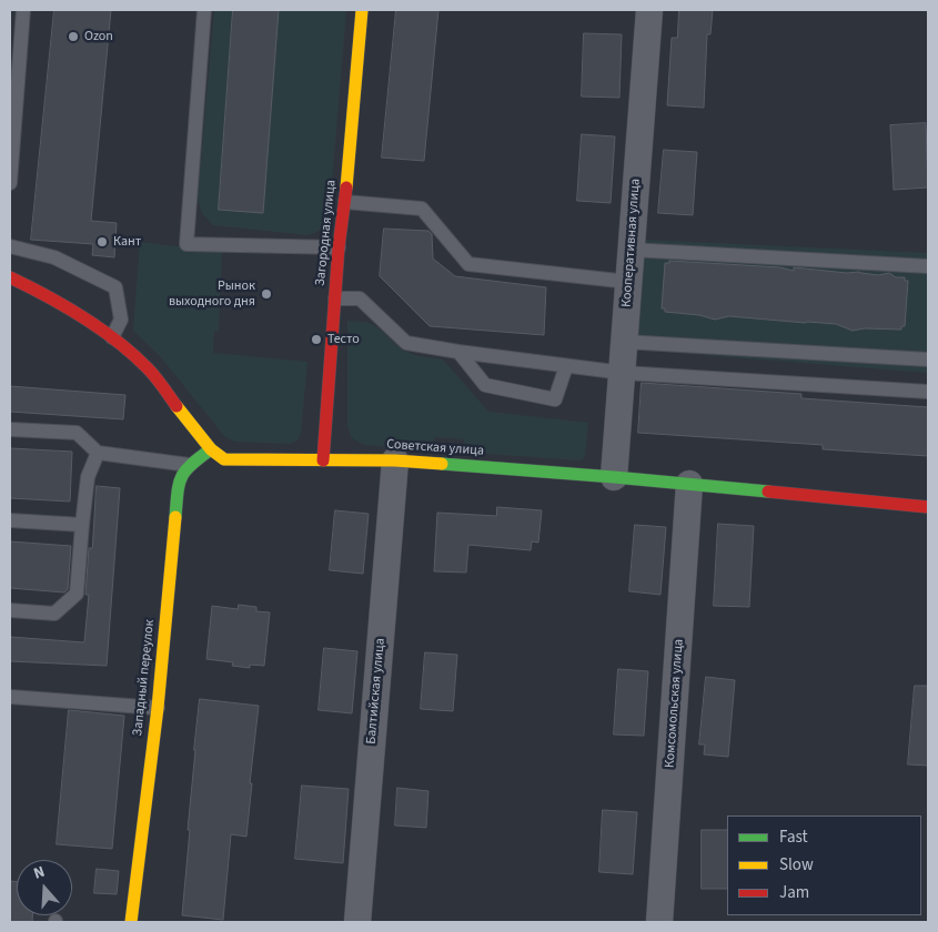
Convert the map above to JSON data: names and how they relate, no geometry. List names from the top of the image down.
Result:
{
  "streets": {
    "street": [
      "Загородная улица",
      "Кооперативная улица",
      "Советская улица",
      "Западный переулок",
      "Балтийская улица",
      "Комсомольская улица"
    ]
  },
  "crossings": [
    ["Загородная улица", "Советская улица"],
    ["Кооперативная улица", "Советская улица"],
    ["Советская улица", "Балтийская улица"],
    ["Советская улица", "Комсомольская улица"]
  ],
  "places": [
    "Ozon",
    "Кант",
    "Рынок выходного дня",
    "Тесто"
  ],
  "legend": ["Fast", "Slow", "Jam"],
  "north": "top"
}
